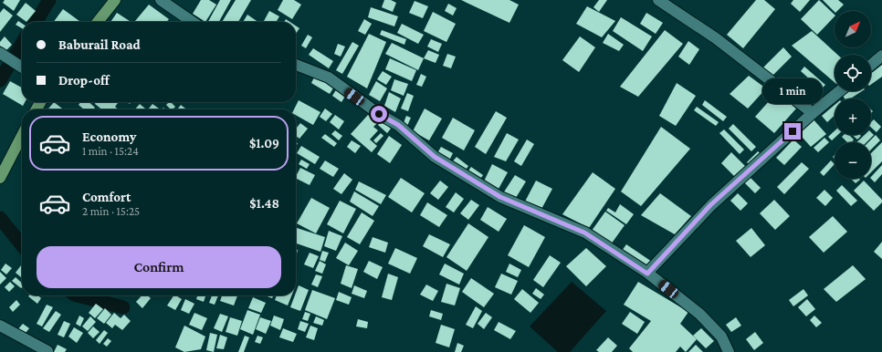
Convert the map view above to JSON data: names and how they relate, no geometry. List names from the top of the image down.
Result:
{
  "north": "top right",
  "page": {
    "map_buttons": ["+", "−"],
    "banner": ["Baburail Road", "Drop-off"],
    "bubble": "1 min",
    "list": [
      {
        "name": "Economy",
        "note": "1 min · 15:24",
        "value": "$1.09"
      },
      {
        "name": "Comfort",
        "note": "2 min · 15:25",
        "value": "$1.48"
      }
    ],
    "buttons": "Confirm"
  }
}
